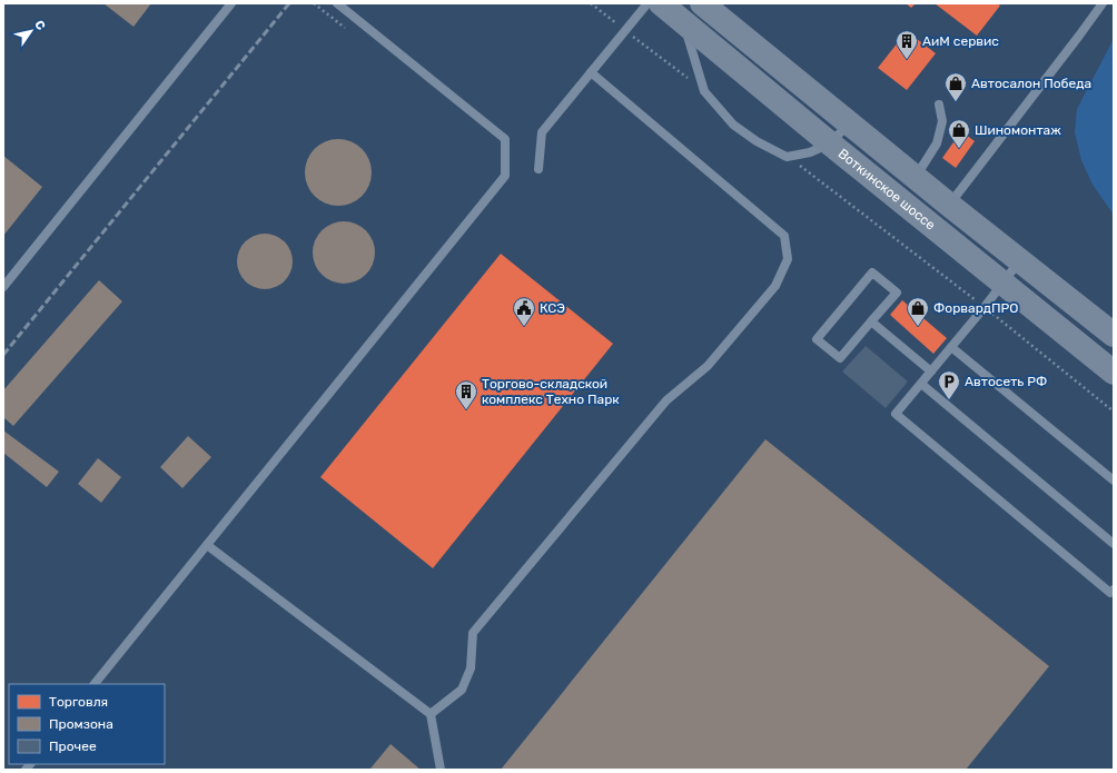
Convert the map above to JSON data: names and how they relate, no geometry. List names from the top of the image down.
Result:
{
  "streets": {
    "main road": ["Воткинское шоссе"]
  },
  "places": {
    "building": ["АиМ сервис", "Торгово-складской комплекс Техно Парк"],
    "shop": ["Автосалон Победа", "Шиномонтаж", "ФорвардПРО"],
    "public building": ["КСЭ"],
    "parking": ["Автосеть РФ"]
  },
  "legend": ["Торговля", "Промзона", "Прочее"],
  "north": "top right"
}
